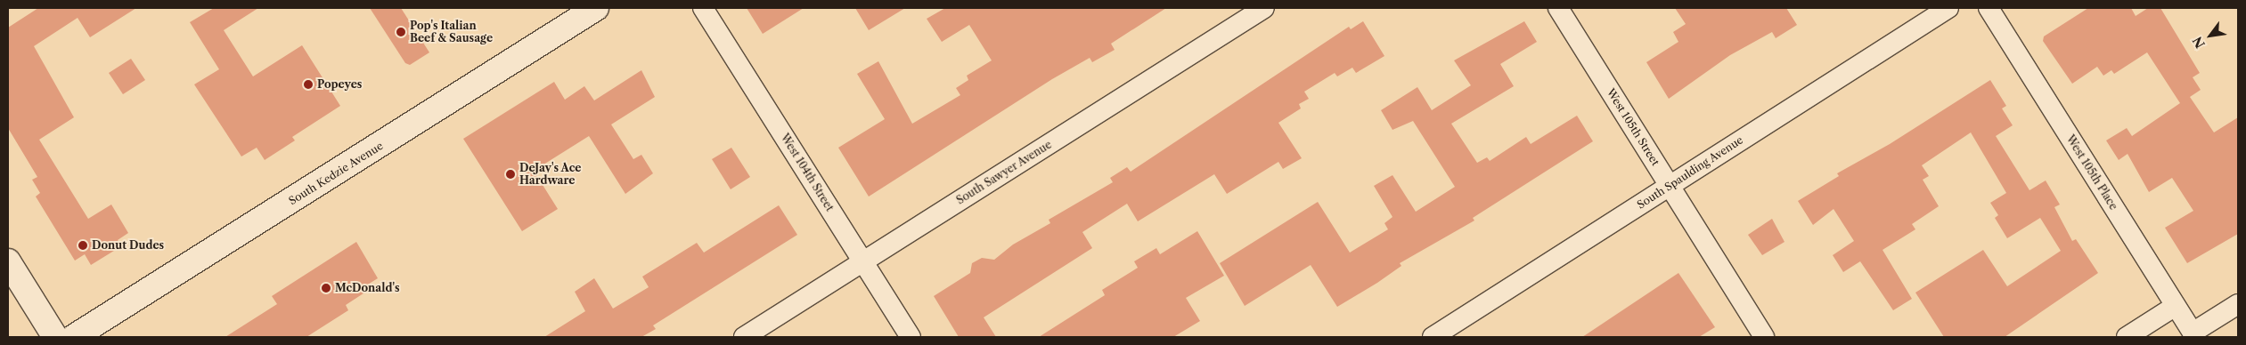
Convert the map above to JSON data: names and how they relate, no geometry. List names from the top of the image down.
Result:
{
  "streets": {
    "main road": ["South Kedzie Avenue"],
    "street": [
      "West 105th Street",
      "West 104th Street",
      "South Sawyer Avenue",
      "South Spaulding Avenue",
      "West 105th Place"
    ]
  },
  "crossings": [
    ["West 105th Street", "South Spaulding Avenue"],
    ["West 104th Street", "South Sawyer Avenue"]
  ],
  "places": [
    "Pop's Italian Beef & Sausage",
    "Popeyes",
    "DeJay's Ace Hardware",
    "Donut Dudes",
    "McDonald's"
  ],
  "north": "bottom left"
}
